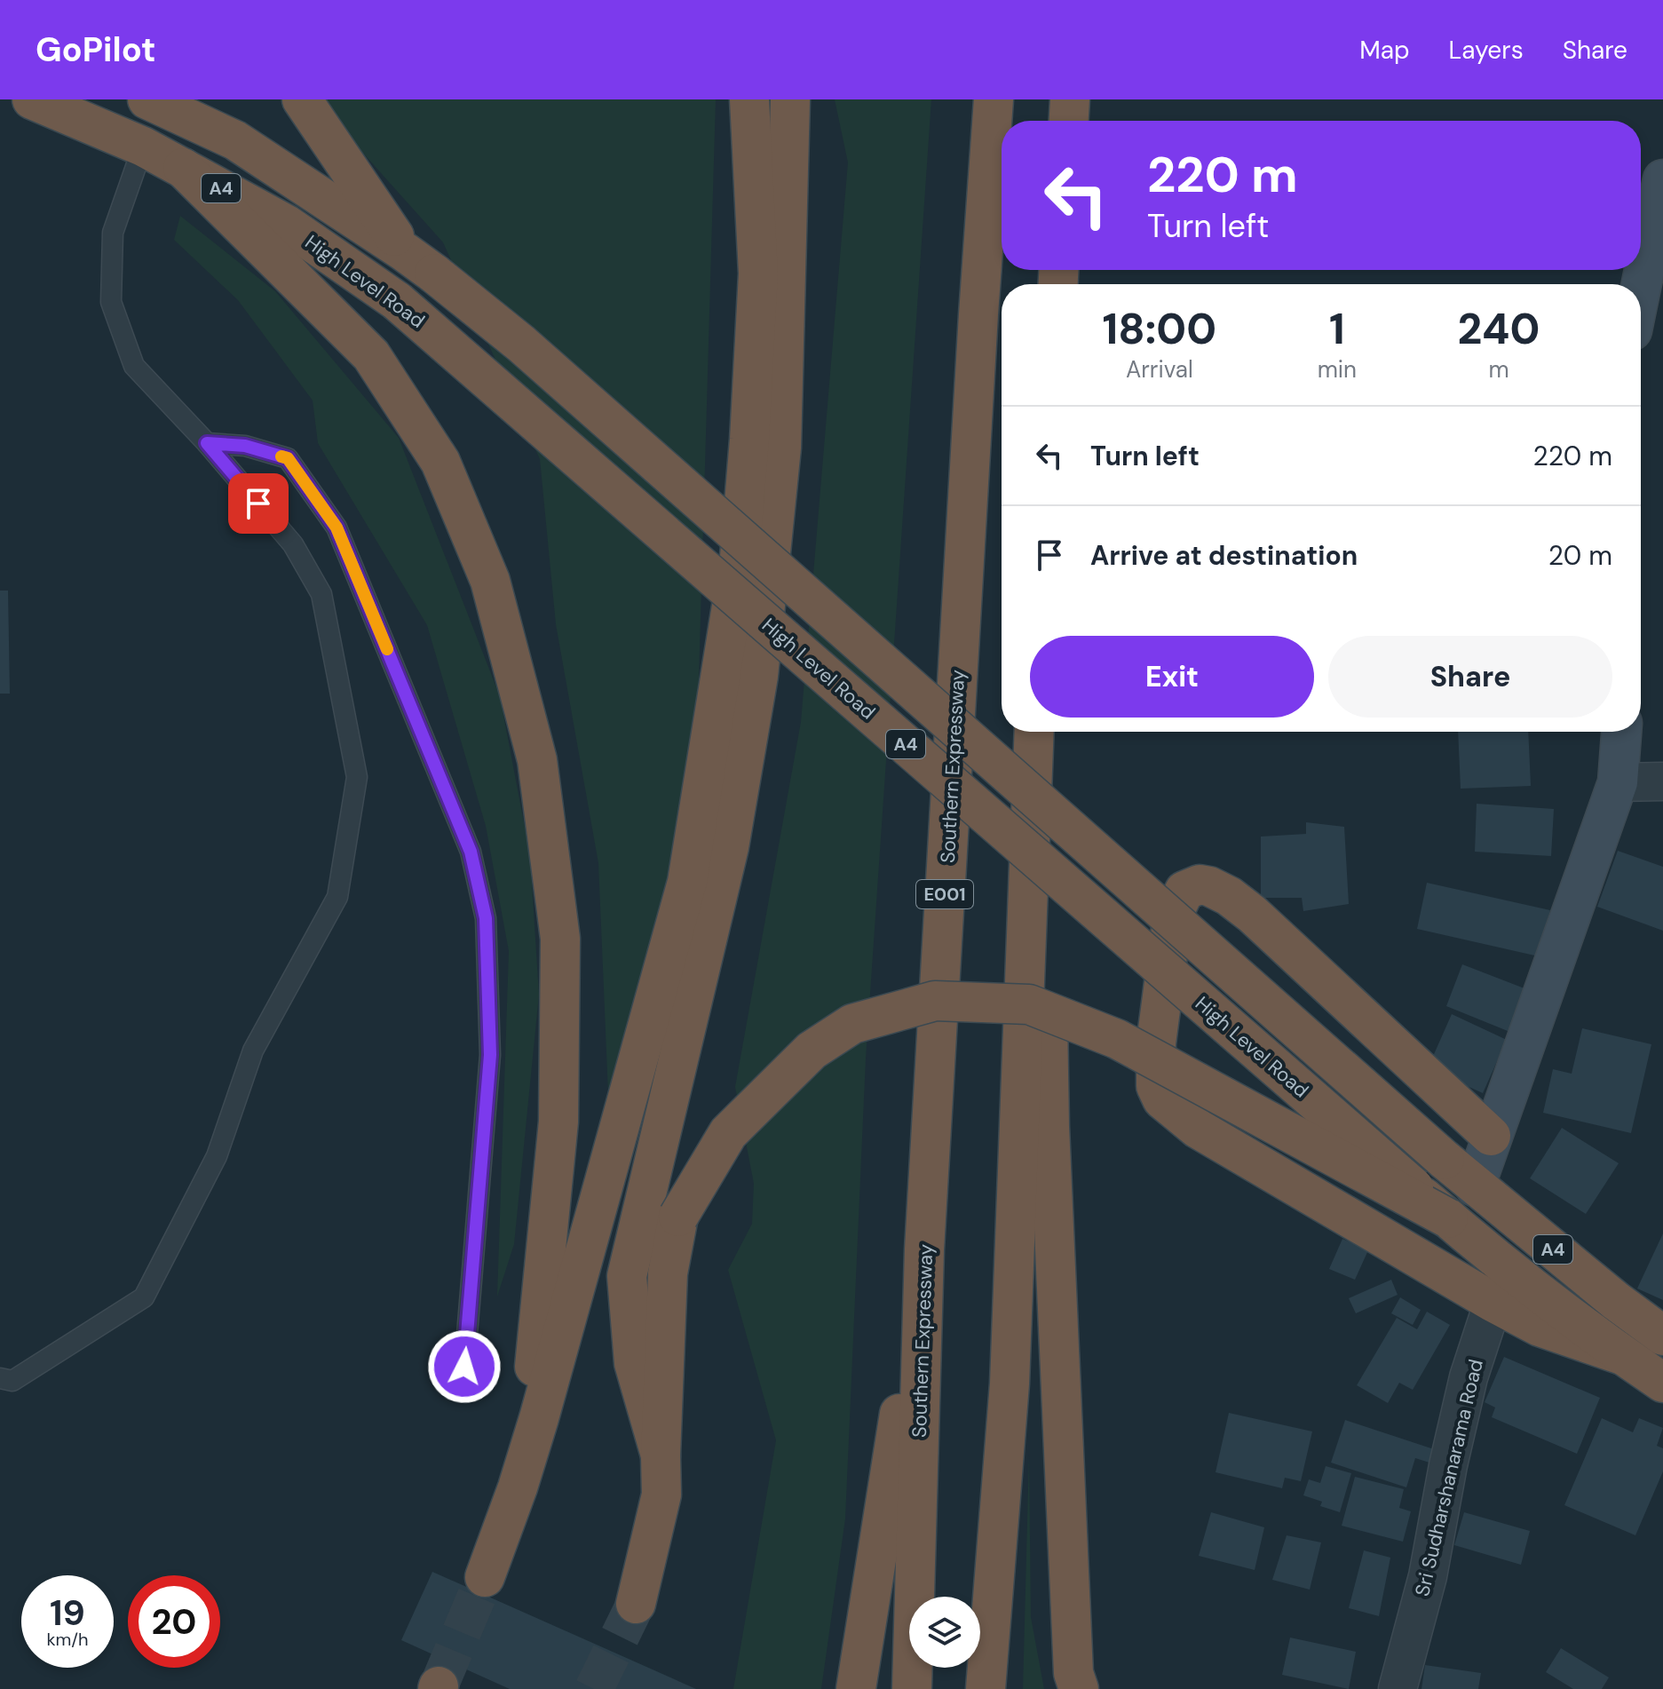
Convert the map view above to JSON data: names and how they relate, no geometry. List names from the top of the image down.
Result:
{
  "streets": {
    "highway": [
      "A4",
      "High Level Road",
      "Southern Expressway",
      "E001"
    ],
    "street": ["Sri Sudharshanarama Road"]
  },
  "crossings": [
    ["High Level Road", "Sri Sudharshanarama Road"]
  ],
  "page": {
    "header": "GoPilot",
    "nav": ["Map", "Layers", "Share"],
    "turn": ["220 m", "Turn left"],
    "eta": [
      "18:00",
      "Arrival",
      "1",
      "min",
      "240",
      "m"
    ],
    "list": [
      {
        "name": "Turn left",
        "value": "220 m"
      },
      {
        "name": "Arrive at destination",
        "value": "20 m"
      }
    ],
    "buttons": ["Exit", "Share"],
    "speed": "19 km/h",
    "limit": "20"
  }
}
